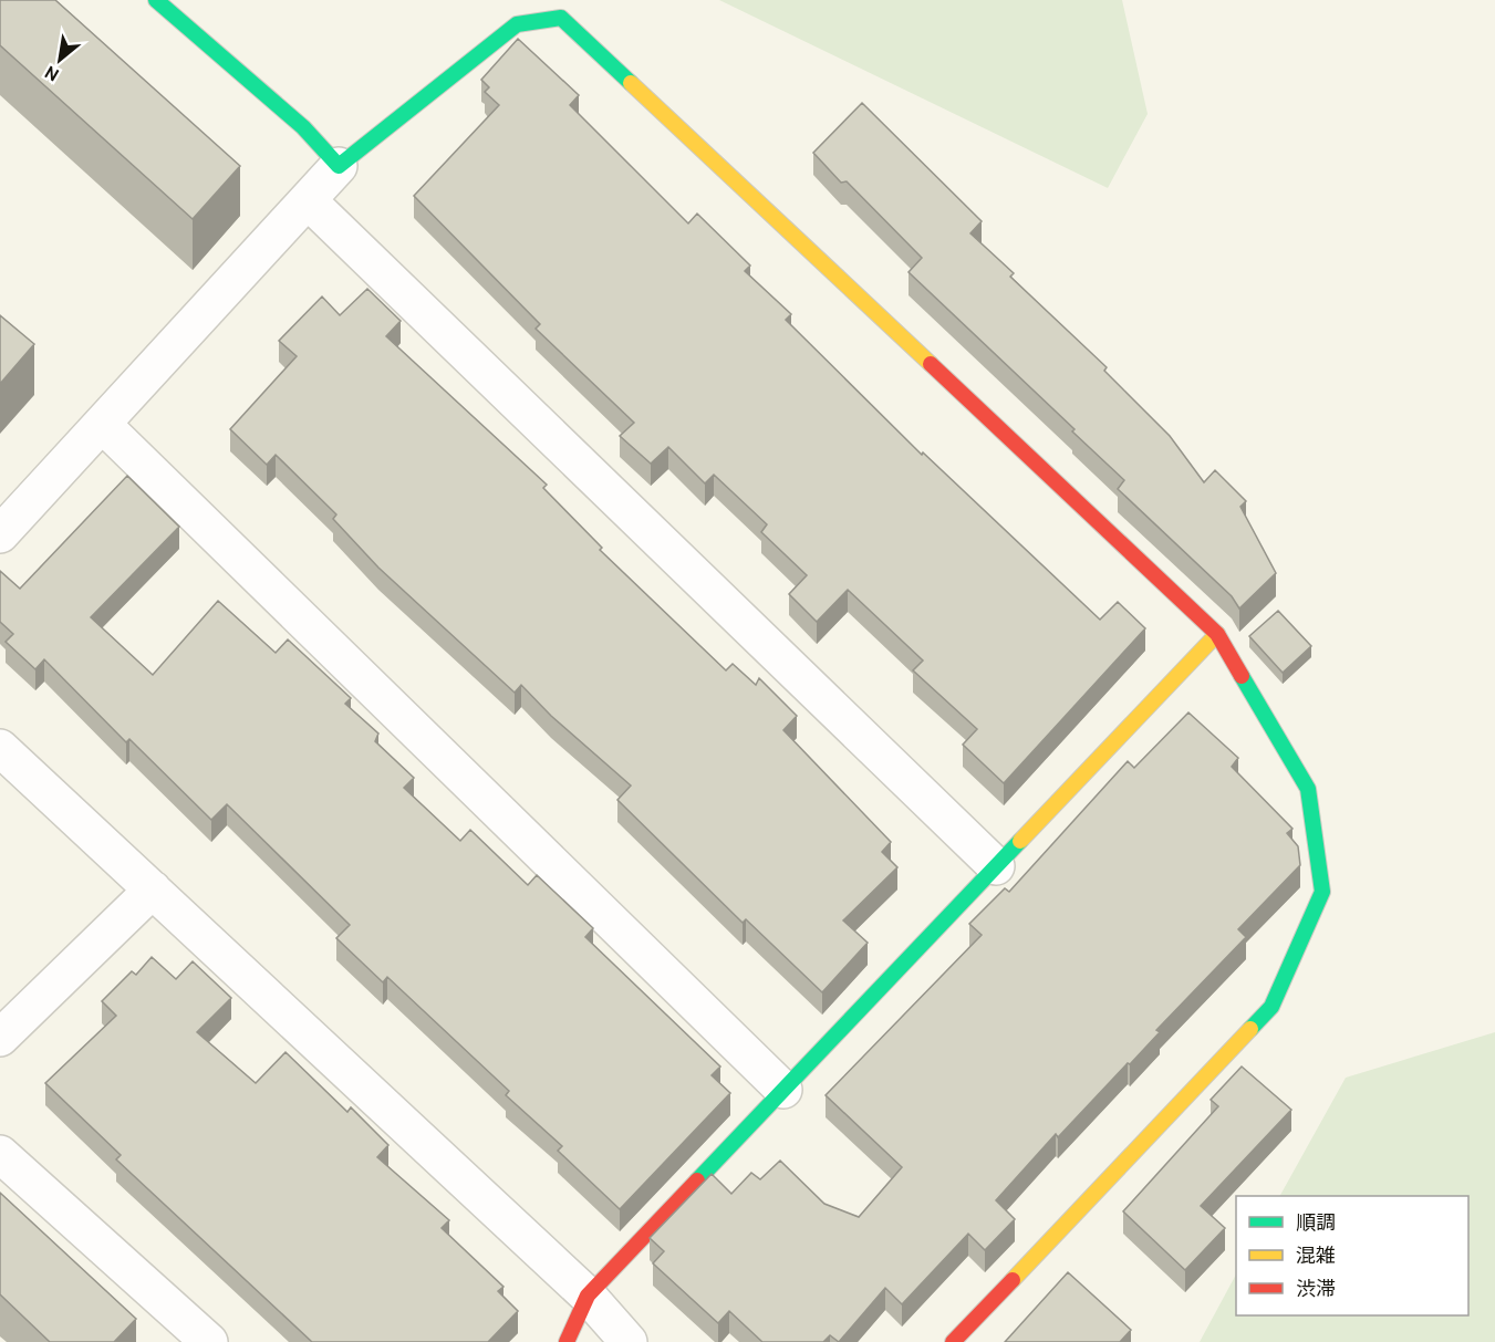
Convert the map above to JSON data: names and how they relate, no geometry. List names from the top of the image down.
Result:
{
  "legend": ["順調", "混雑", "渋滞"],
  "north": "bottom left"
}
